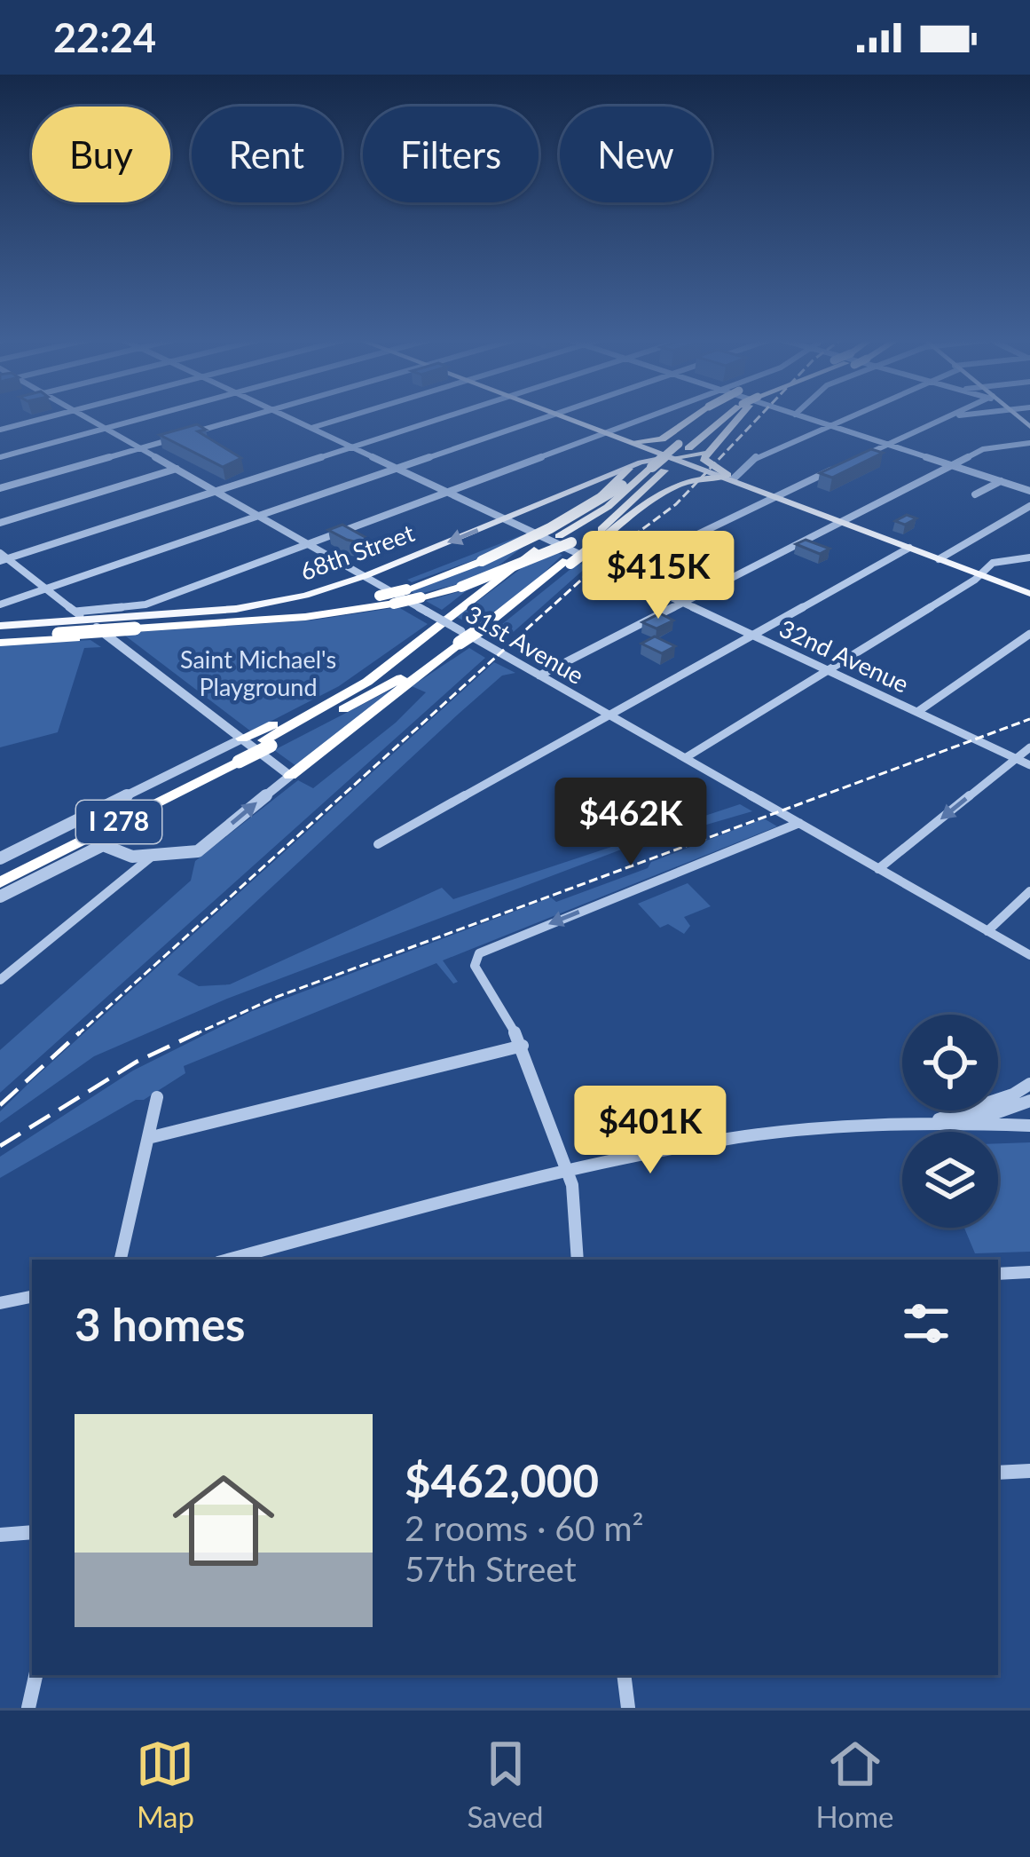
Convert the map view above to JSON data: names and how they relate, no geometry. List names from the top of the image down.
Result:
{
  "streets": {
    "highway": ["I 278"],
    "main road": ["68th Street"],
    "street": ["31st Avenue", "32nd Avenue"]
  },
  "crossings": [
    ["68th Street", "31st Avenue"],
    ["68th Street", "32nd Avenue"],
    ["31st Avenue", "I 278"]
  ],
  "parks": ["Saint Michael's Playground"],
  "page": {
    "status": "22:24",
    "chip": [
      "Buy",
      "Rent",
      "Filters",
      "New"
    ],
    "price": ["$415K", "$462K", "$401K"],
    "heading": "3 homes",
    "list": [
      {
        "name": "$462,000",
        "note": "2 rooms · 60 m² · 57th Street"
      }
    ],
    "tabs": ["Map", "Saved", "Home"]
  }
}
